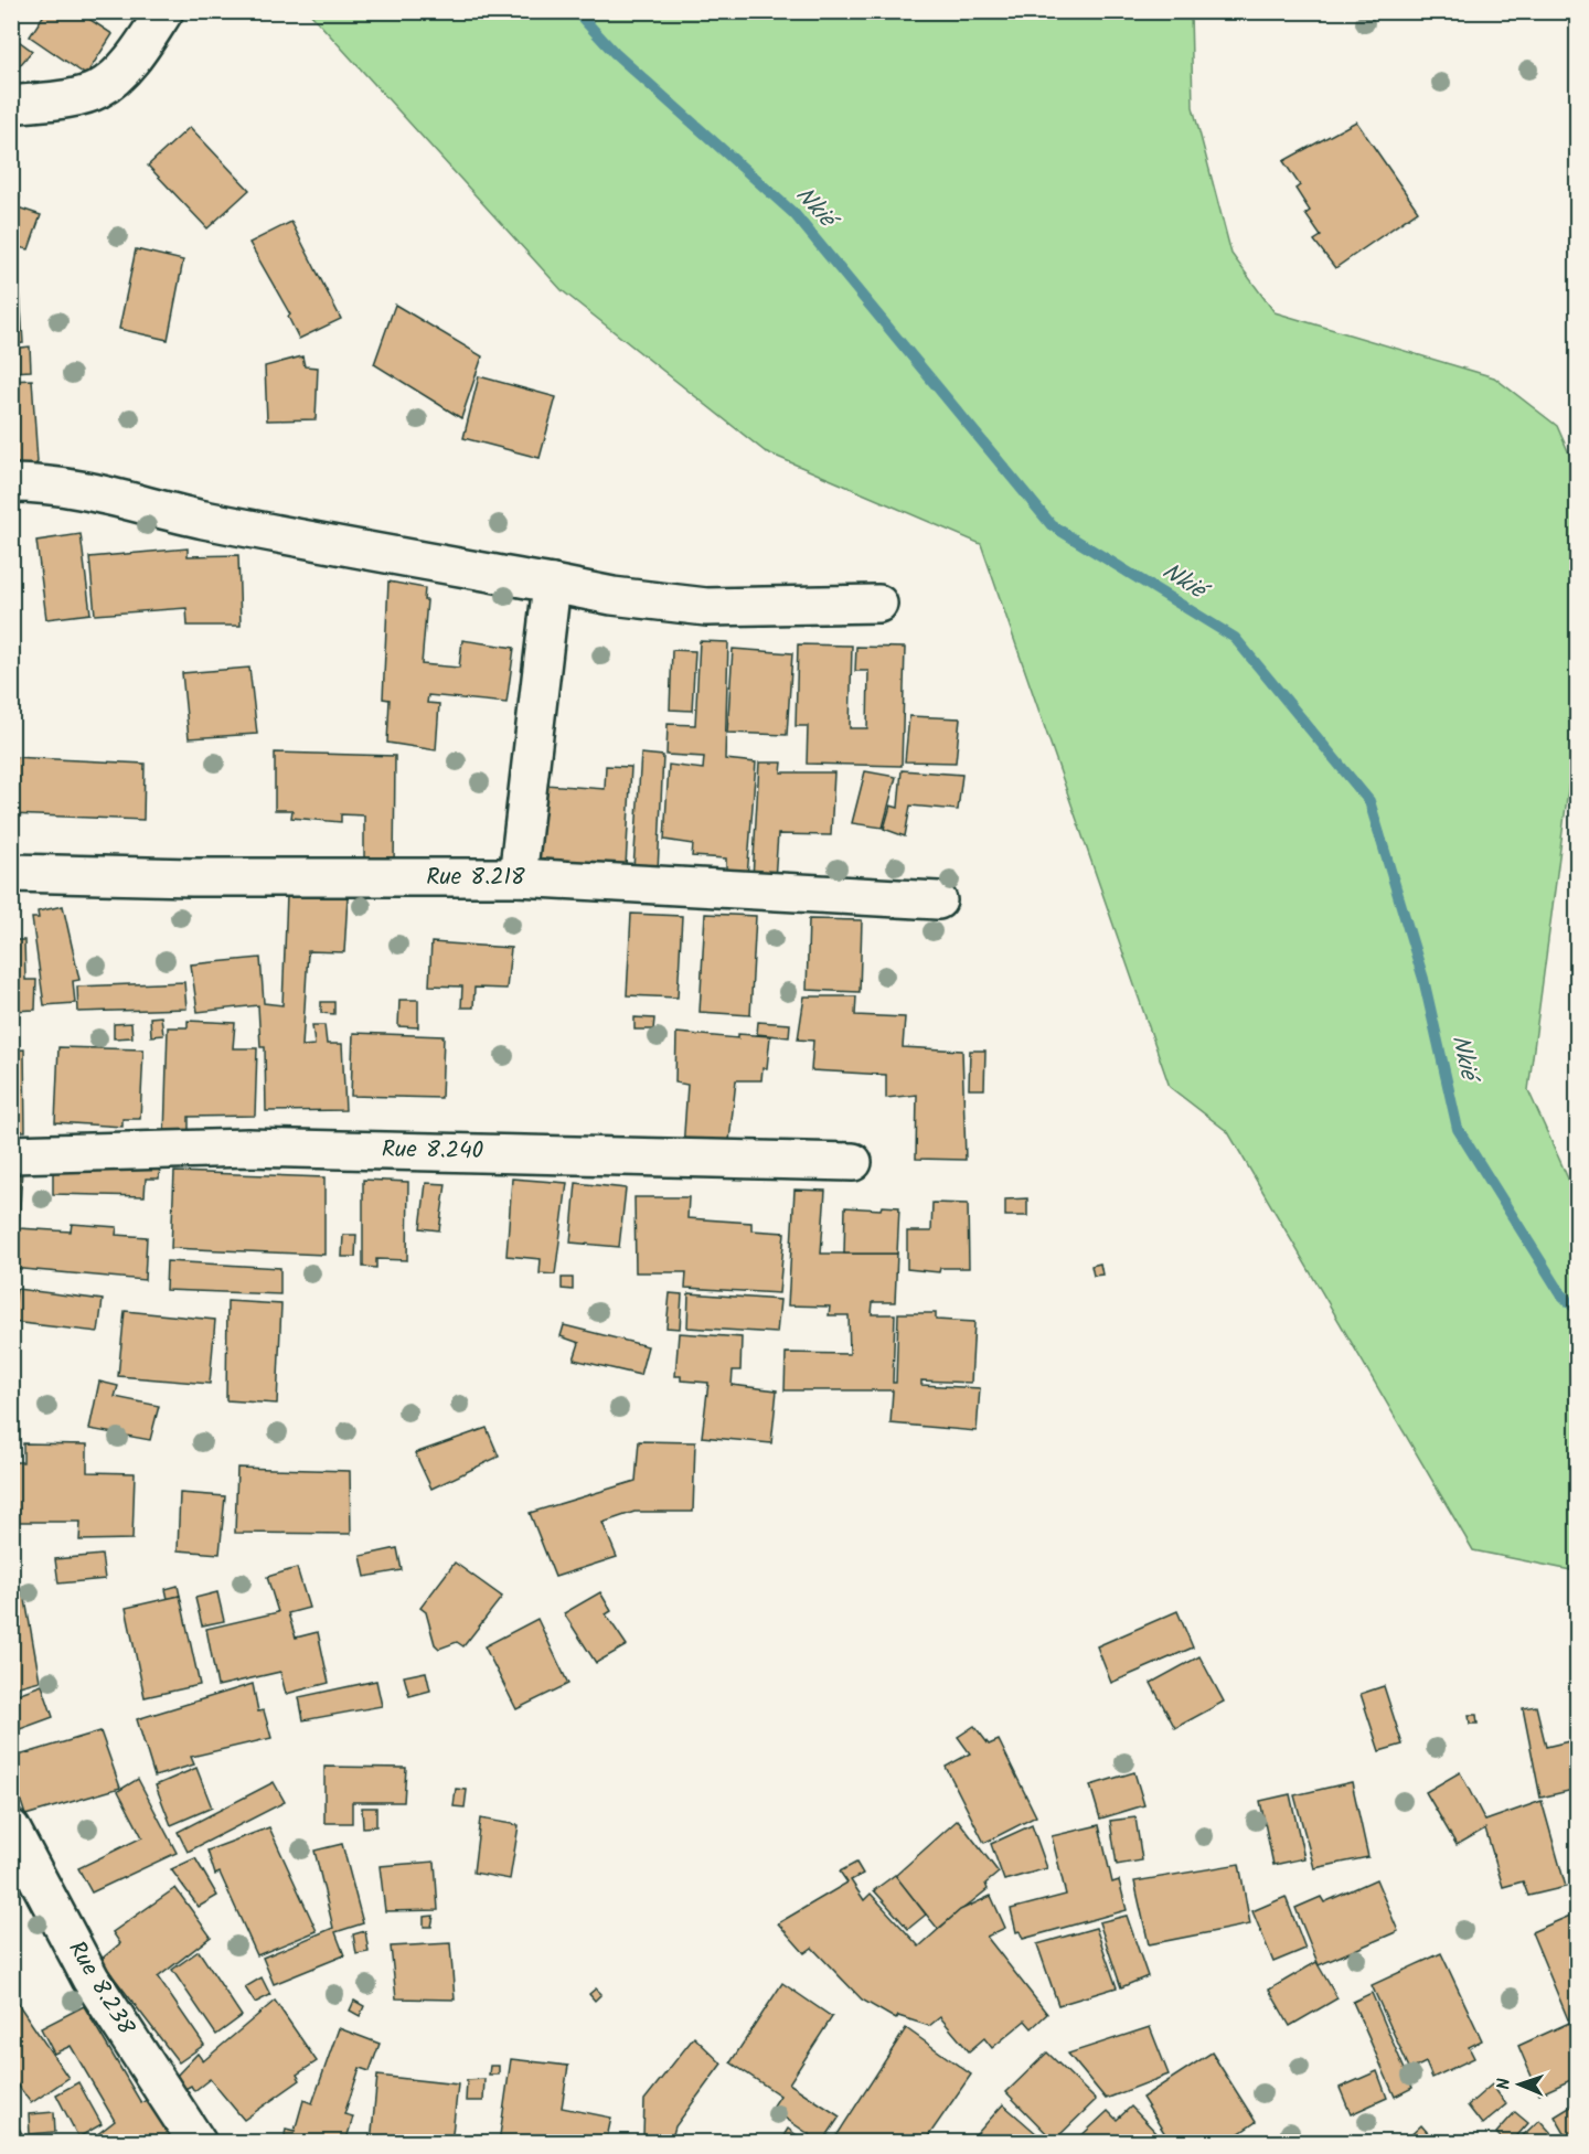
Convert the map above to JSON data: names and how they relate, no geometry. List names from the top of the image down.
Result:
{
  "streets": {
    "street": ["Rue 8.218", "Rue 8.240", "Rue 8.238"]
  },
  "water": ["Nkié"],
  "north": "left"
}
